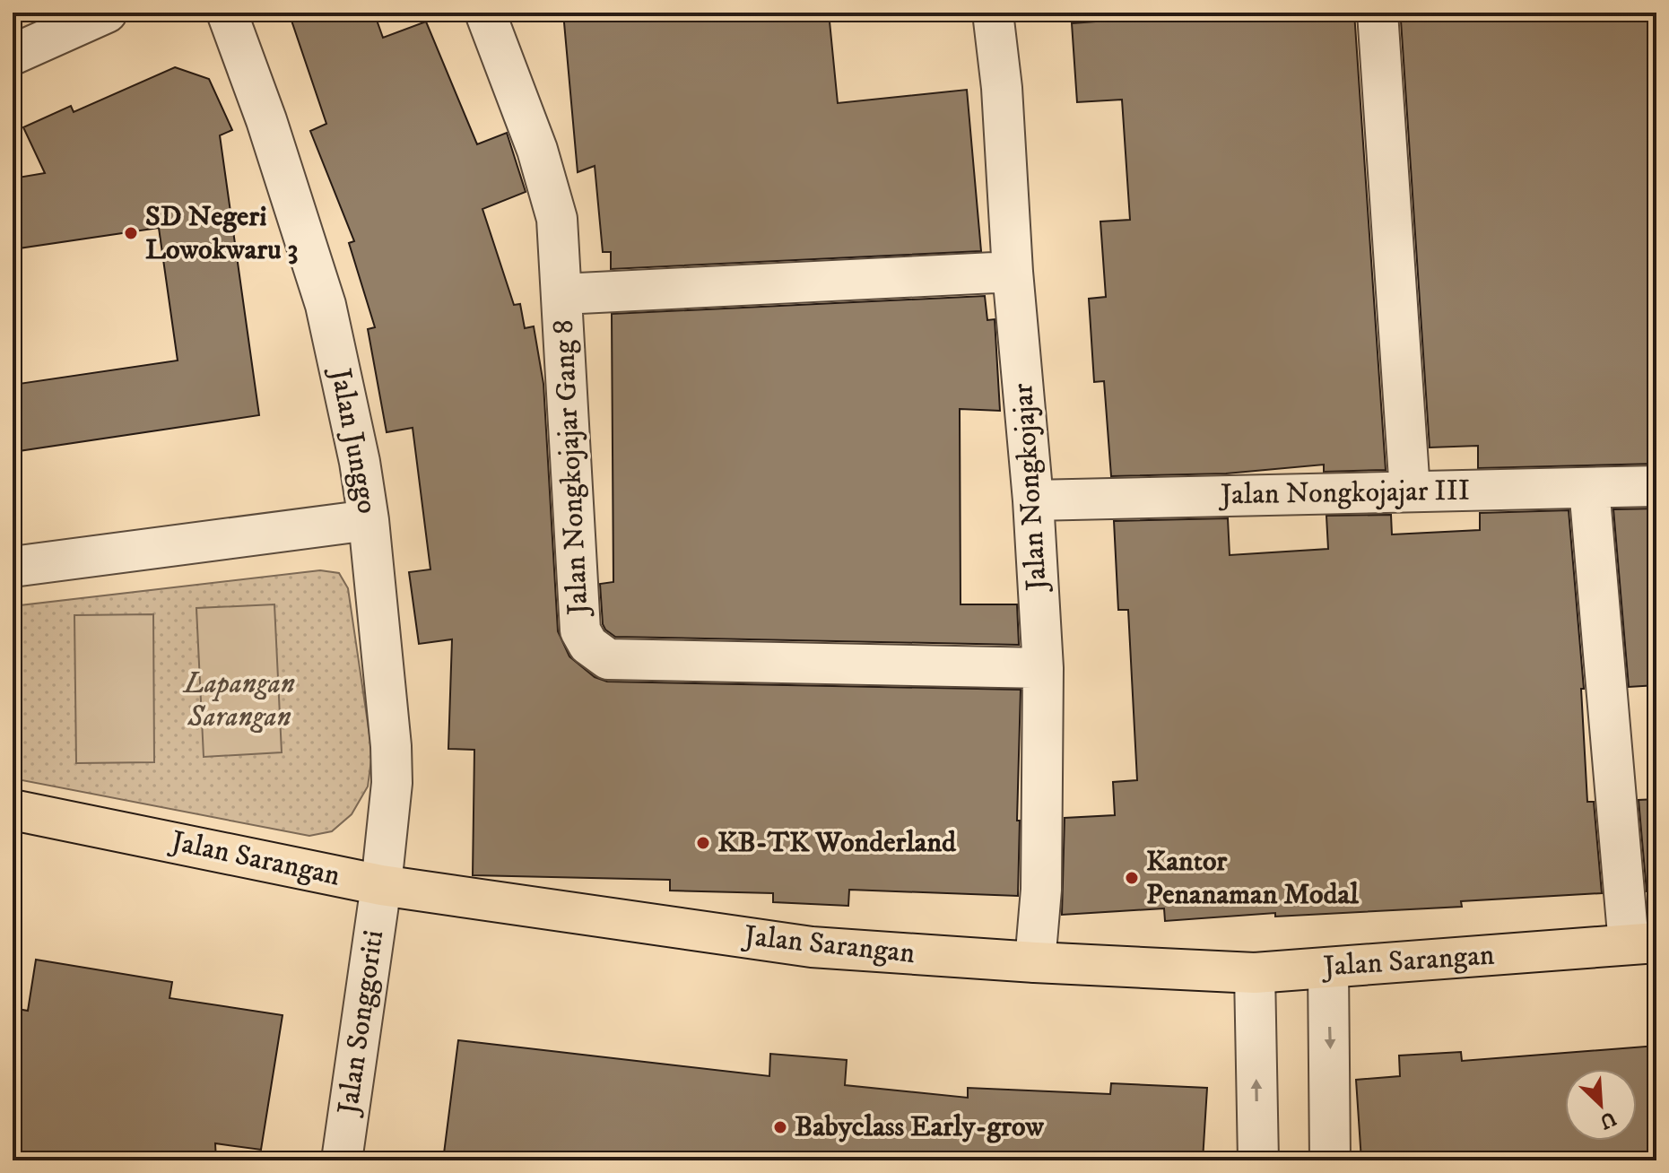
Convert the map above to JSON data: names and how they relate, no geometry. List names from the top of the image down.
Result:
{
  "streets": {
    "main road": ["Jalan Sarangan"],
    "street": [
      "Jalan Junggo",
      "Jalan Nongkojajar Gang 8",
      "Jalan Nongkojajar",
      "Jalan Nongkojajar III",
      "Jalan Songgoriti"
    ]
  },
  "crossings": [
    ["Jalan Junggo", "Jalan Sarangan"],
    ["Jalan Junggo", "Jalan Songgoriti"],
    ["Jalan Nongkojajar Gang 8", "Jalan Nongkojajar"],
    ["Jalan Nongkojajar", "Jalan Nongkojajar III"],
    ["Jalan Nongkojajar", "Jalan Sarangan"],
    ["Jalan Sarangan", "Jalan Songgoriti"]
  ],
  "parks": ["Lapangan Sarangan"],
  "places": [
    "SD Negeri Lowokwaru 3",
    "KB-TK Wonderland",
    "Kantor Penanaman Modal",
    "Babyclass Early-grow"
  ],
  "north": "bottom right"
}
